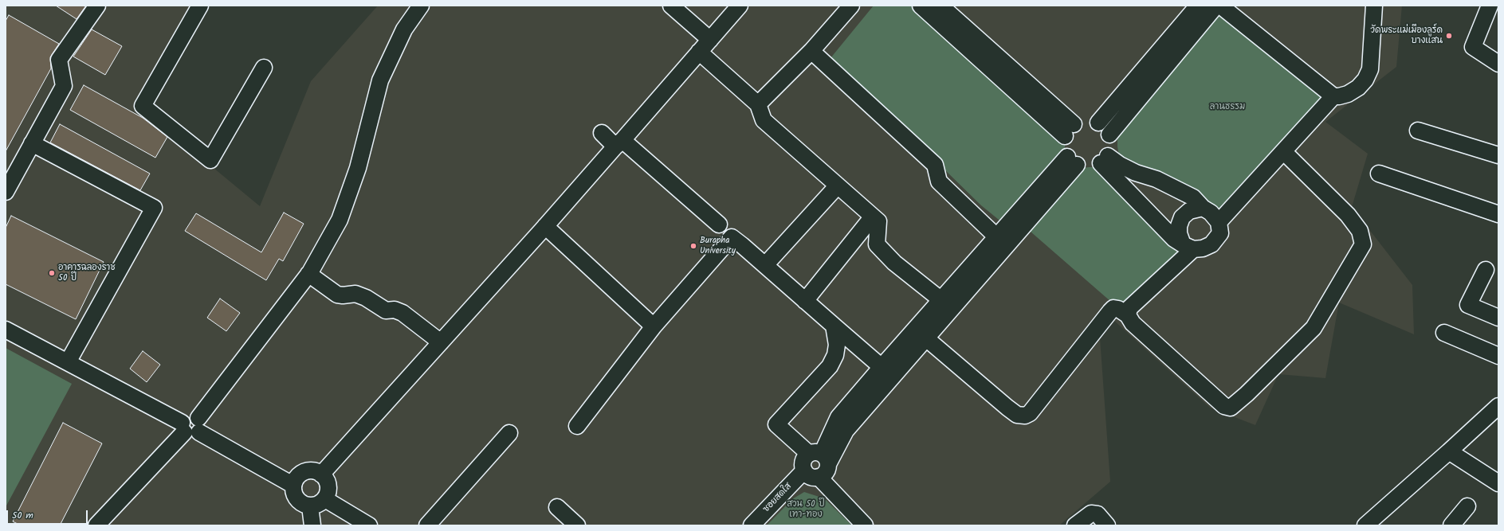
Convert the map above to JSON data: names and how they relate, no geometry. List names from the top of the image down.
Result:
{
  "streets": {
    "street": ["ซอยสดใส"]
  },
  "parks": ["ลานธรรม", "สวน 50 ปี เทา-ทอง"],
  "places": ["วัดพระแม่เมืองลูร์ด บางแสน", "Burapha University", "อาคารฉลองราช 50 ปี"],
  "scale_bar": "50 m"
}
